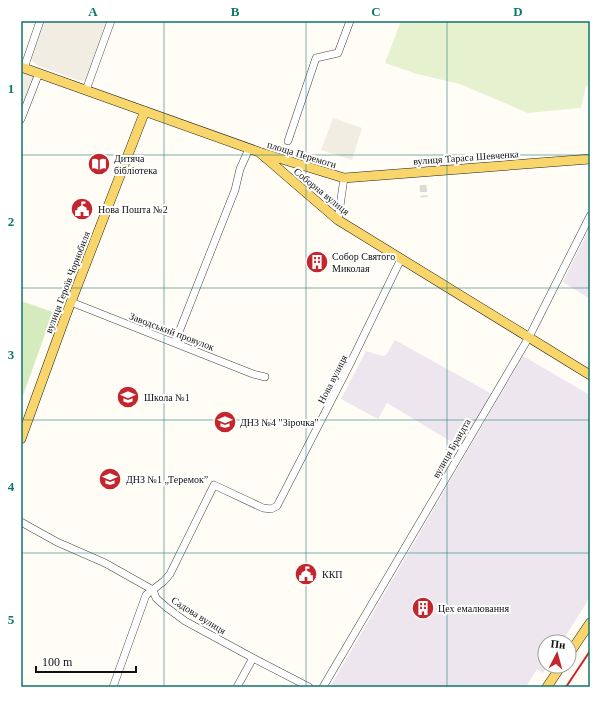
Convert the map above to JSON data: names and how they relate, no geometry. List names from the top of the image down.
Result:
{
  "streets": {
    "main road": [
      "площа Перемоги",
      "вулиця Тараса Шевченка",
      "Соборна вулиця",
      "вулиця Героїв Чорнобиля"
    ],
    "street": [
      "Заводський провулок",
      "Нова вулиця",
      "вулиця Брандта",
      "Садова вулиця"
    ]
  },
  "crossings": [
    ["площа Перемоги", "вулиця Тараса Шевченка"],
    ["площа Перемоги", "Соборна вулиця"],
    ["Соборна вулиця", "вулиця Героїв Чорнобиля"],
    ["Соборна вулиця", "Нова вулиця"],
    ["Соборна вулиця", "вулиця Брандта"],
    ["вулиця Героїв Чорнобиля", "Заводський провулок"],
    ["Нова вулиця", "Садова вулиця"]
  ],
  "places": {
    "library": ["Дитяча бібліотека"],
    "public building": ["Нова Пошта №2", "ККП"],
    "building": ["Собор Святого Миколая", "Цех емалювання"],
    "school or university": ["Школа №1", "ДНЗ №4 \"Зірочка\"", "ДНЗ №1 „Теремок”"]
  },
  "scale_bar": "100 m",
  "north": "top",
  "grid": {
    "columns": [
      "A",
      "B",
      "C",
      "D"
    ],
    "rows": [
      "1",
      "2",
      "3",
      "4",
      "5"
    ]
  }
}
